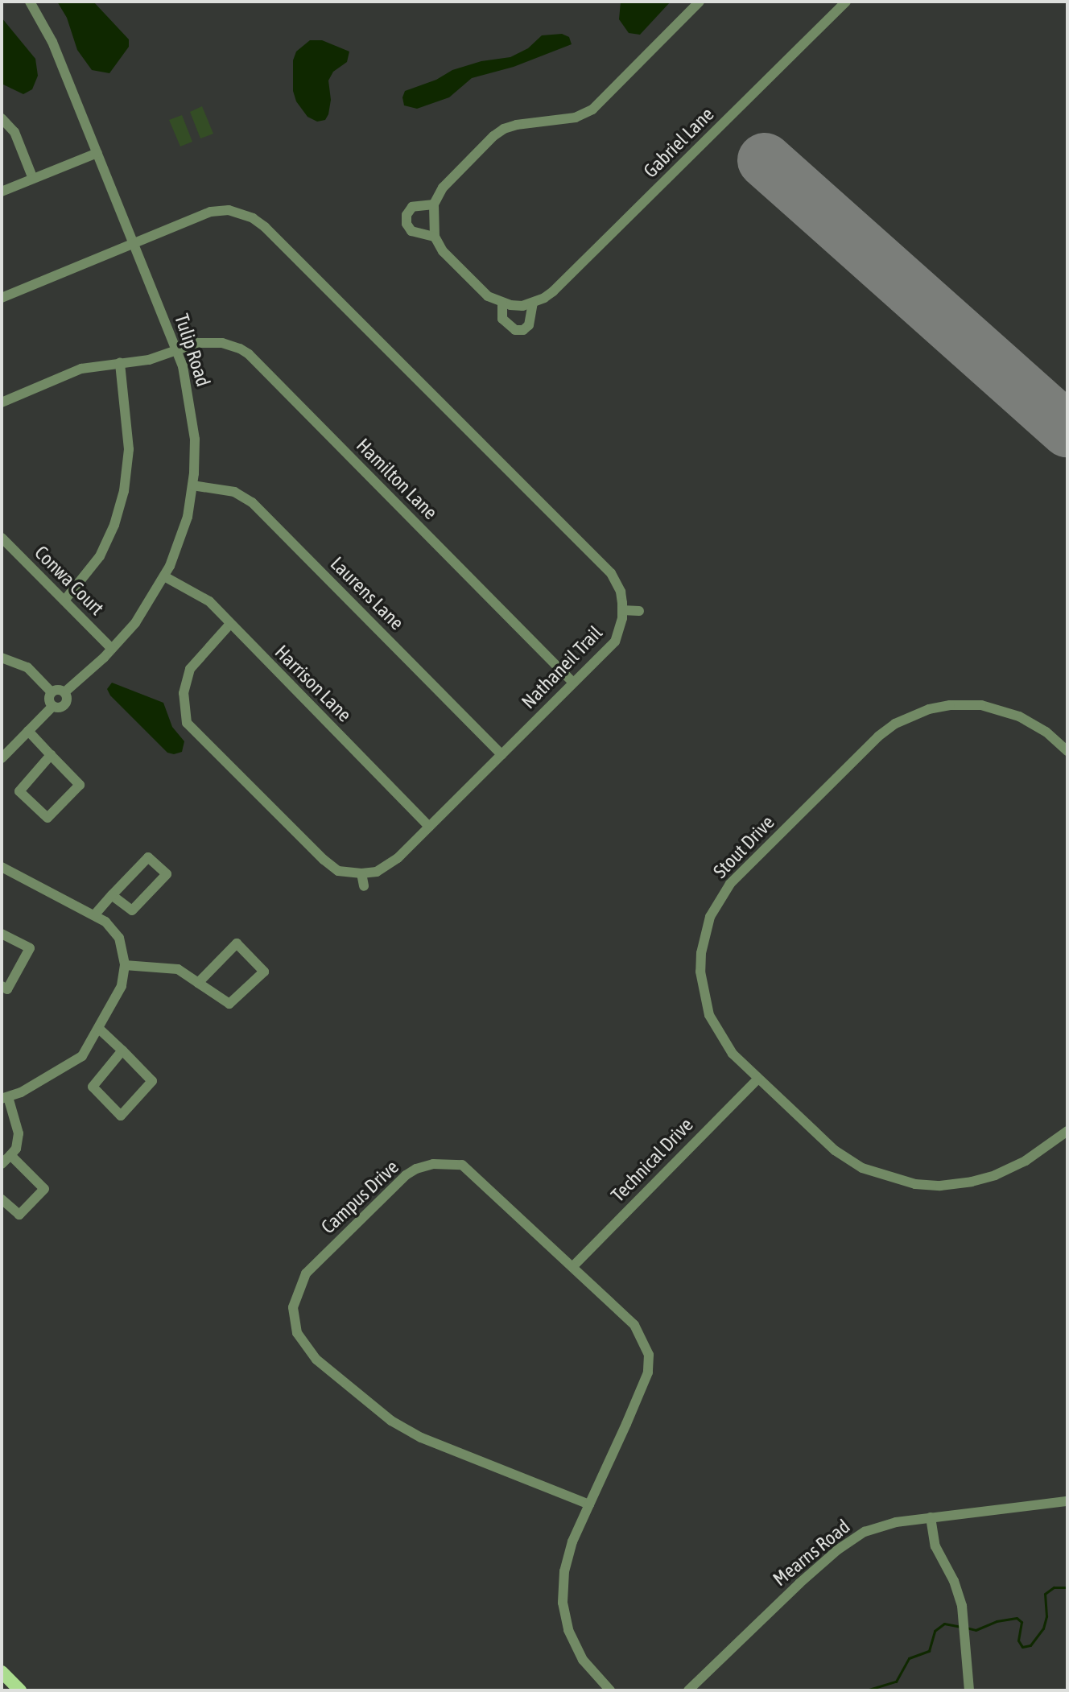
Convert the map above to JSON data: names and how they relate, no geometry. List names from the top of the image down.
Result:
{
  "streets": {
    "street": [
      "Gabriel Lane",
      "Tulip Road",
      "Hamilton Lane",
      "Conwa Court",
      "Laurens Lane",
      "Nathaneil Trail",
      "Harrison Lane",
      "Stout Drive",
      "Technical Drive",
      "Campus Drive",
      "Mearns Road"
    ]
  },
  "crossings": [
    ["Tulip Road", "Hamilton Lane"],
    ["Tulip Road", "Conwa Court"],
    ["Tulip Road", "Laurens Lane"],
    ["Tulip Road", "Nathaneil Trail"],
    ["Tulip Road", "Harrison Lane"],
    ["Hamilton Lane", "Nathaneil Trail"],
    ["Laurens Lane", "Nathaneil Trail"],
    ["Nathaneil Trail", "Harrison Lane"],
    ["Stout Drive", "Technical Drive"],
    ["Technical Drive", "Campus Drive"]
  ]
}
